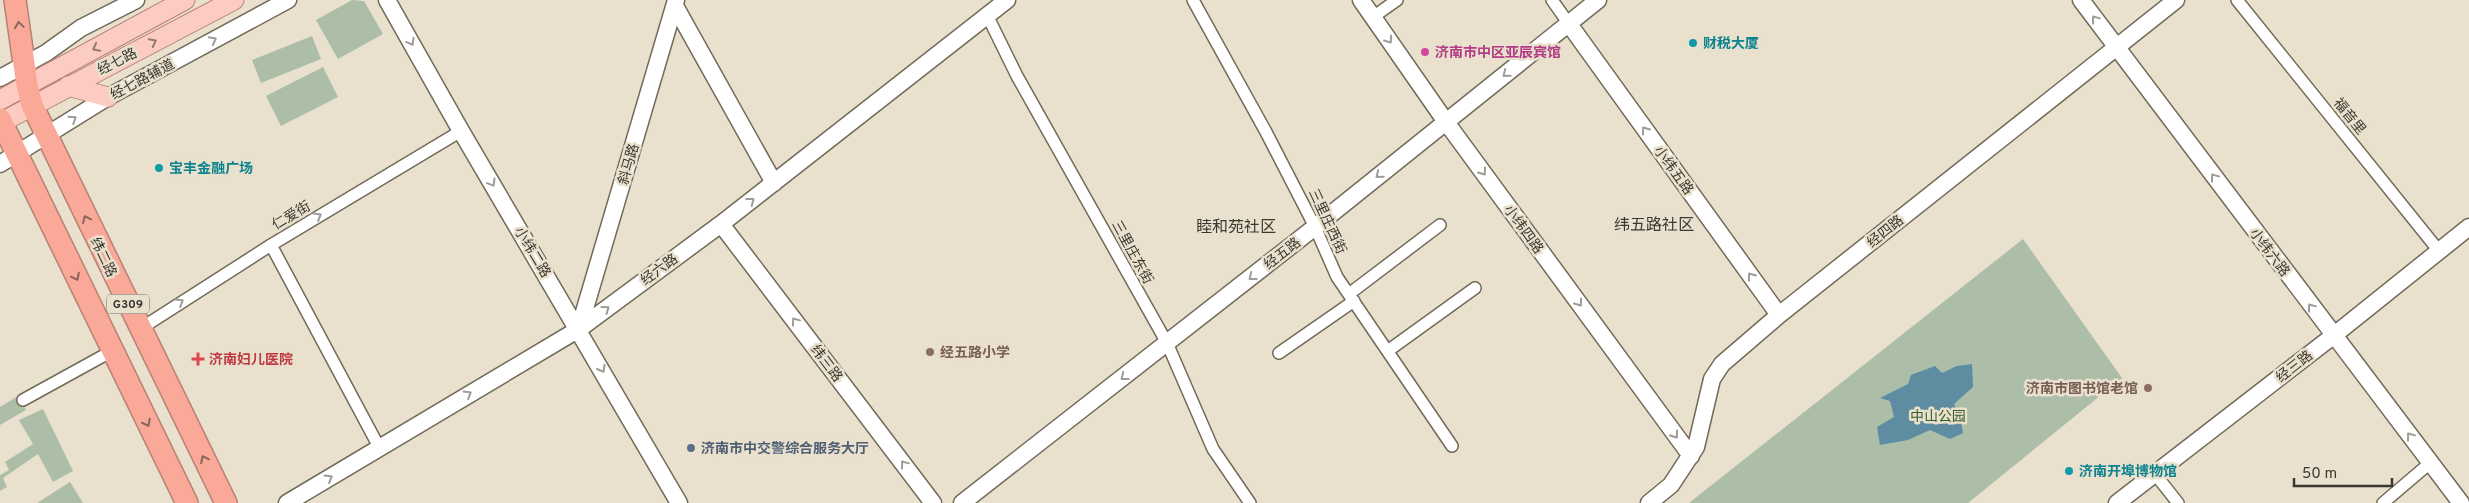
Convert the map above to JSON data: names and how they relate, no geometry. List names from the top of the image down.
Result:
{
  "streets": {
    "highway": ["纬二路", "G309"],
    "main road": ["经七路"],
    "street": [
      "经七路辅道",
      "福音里",
      "斜马路",
      "小纬五路",
      "仁爱街",
      "三里庄西街",
      "小纬四路",
      "经四路",
      "小纬二路",
      "三里庄东街",
      "小纬六路",
      "经五路",
      "经六路",
      "纬三路",
      "经三路"
    ]
  },
  "crossings": [
    ["经七路", "纬二路"],
    ["经七路", "G309"],
    ["经七路辅道", "纬二路"],
    ["经七路辅道", "G309"],
    ["福音里", "经三路"],
    ["斜马路", "小纬二路"],
    ["斜马路", "经六路"],
    ["小纬五路", "经四路"],
    ["小纬五路", "经五路"],
    ["仁爱街", "小纬二路"],
    ["仁爱街", "纬二路"],
    ["三里庄西街", "经五路"],
    ["小纬四路", "经四路"],
    ["小纬四路", "经五路"],
    ["经四路", "小纬六路"],
    ["小纬二路", "经六路"],
    ["三里庄东街", "经五路"],
    ["三里庄东街", "经六路"],
    ["小纬六路", "经三路"],
    ["经六路", "纬三路"]
  ],
  "one_way": [
    "小纬五路",
    "仁爱街",
    "小纬四路",
    "小纬二路",
    "小纬六路",
    "经六路",
    "纬三路"
  ],
  "districts": ["纬五路社区", "睦和苑社区"],
  "parks": ["中山公园"],
  "places": {
    "other": [
      "财税大厦",
      "济南市中区亚辰宾馆",
      "宝丰金融广场",
      "经五路小学",
      "济南市图书馆老馆",
      "济南市中交警综合服务大厅",
      "济南开埠博物馆"
    ],
    "health": ["济南妇儿医院"]
  },
  "scale_bar": "50 m"
}
